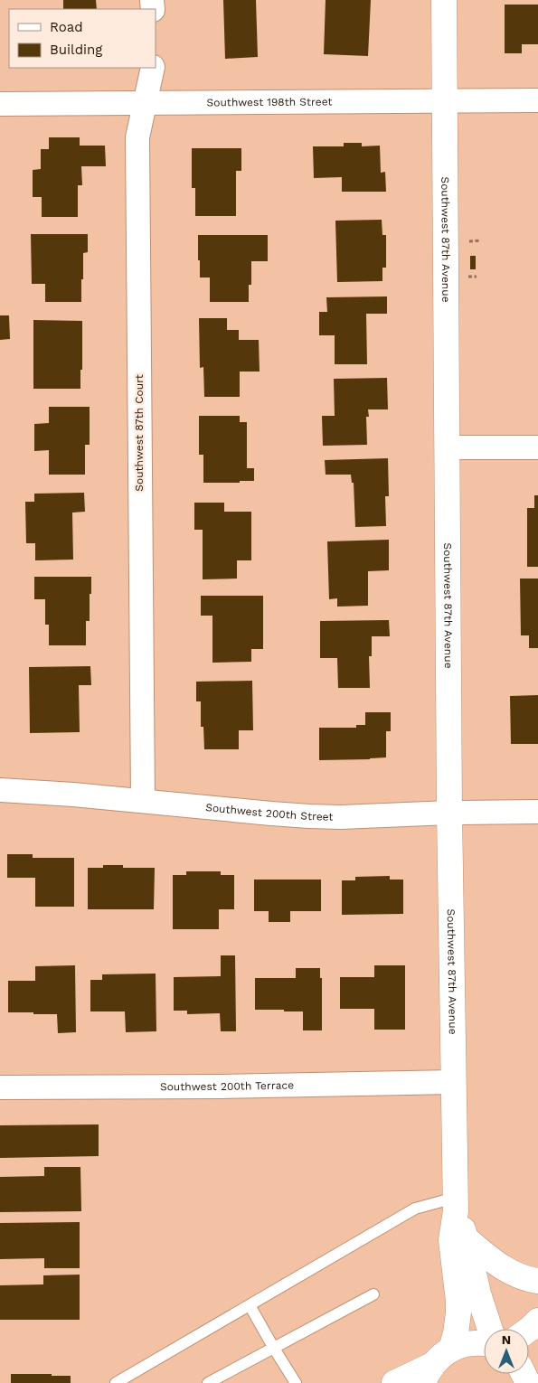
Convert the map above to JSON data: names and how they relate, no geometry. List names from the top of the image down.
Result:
{
  "streets": {
    "street": [
      "Southwest 198th Street",
      "Southwest 87th Avenue",
      "Southwest 87th Court",
      "Southwest 200th Street",
      "Southwest 200th Terrace"
    ]
  },
  "crossings": [
    ["Southwest 198th Street", "Southwest 87th Avenue"],
    ["Southwest 198th Street", "Southwest 87th Court"],
    ["Southwest 87th Avenue", "Southwest 200th Street"],
    ["Southwest 87th Avenue", "Southwest 200th Terrace"],
    ["Southwest 87th Court", "Southwest 200th Street"]
  ],
  "legend": ["Road", "Building"],
  "north": "top"
}
